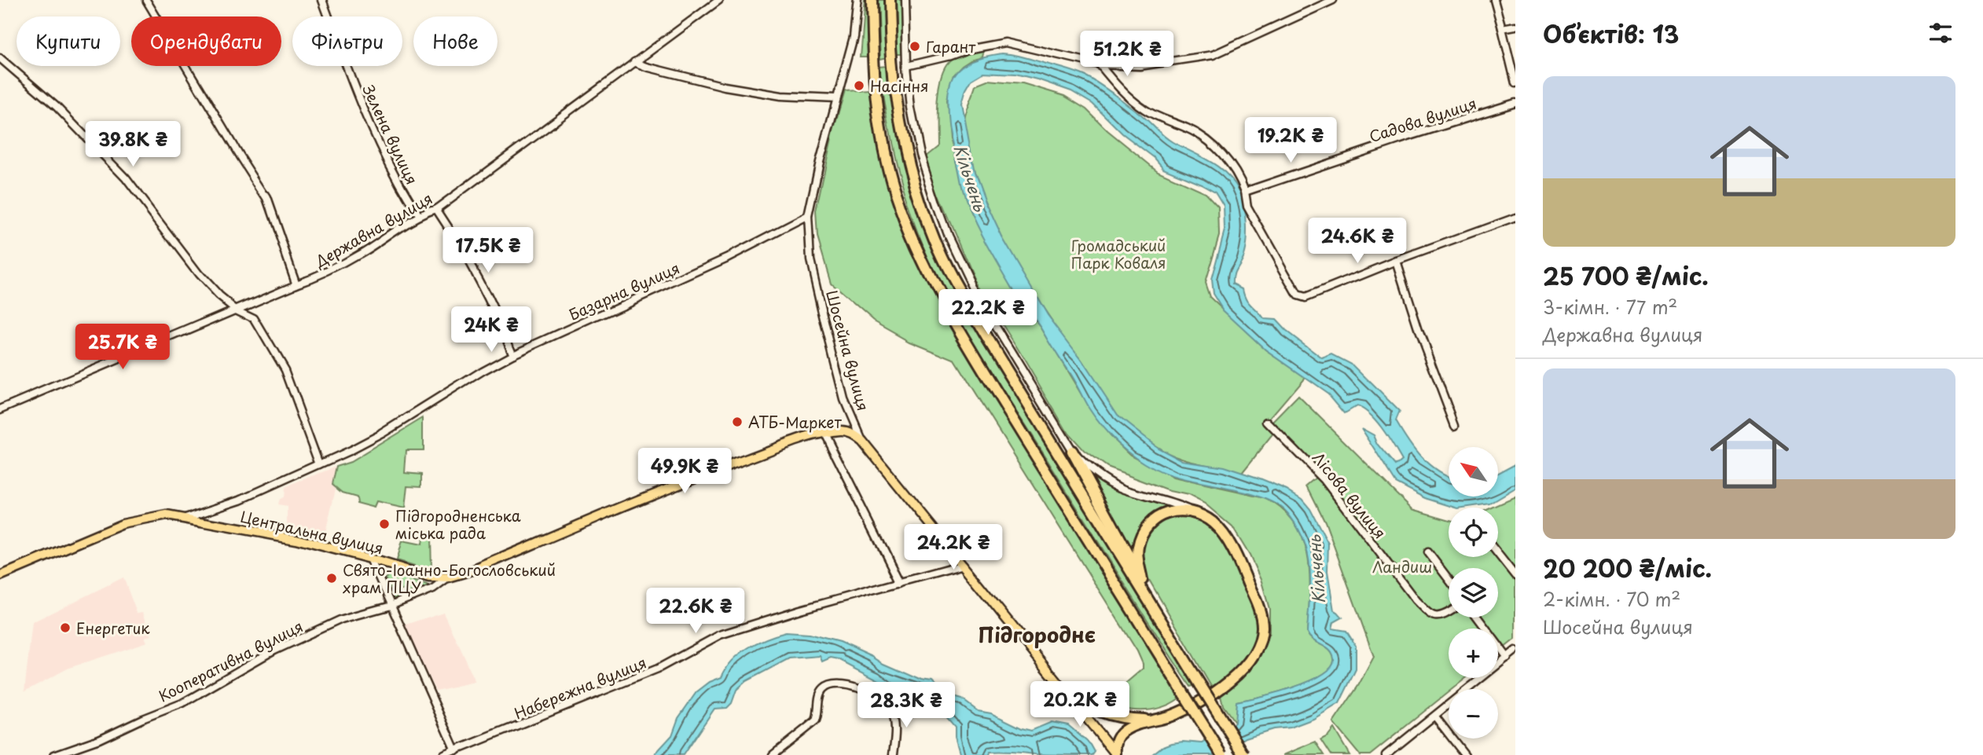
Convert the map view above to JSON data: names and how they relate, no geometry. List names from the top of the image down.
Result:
{
  "streets": {
    "main road": ["Шосейна вулиця", "Центральна вулиця"],
    "street": [
      "Садова вулиця",
      "Зелена вулиця",
      "Державна вулиця",
      "Базарна вулиця",
      "Лісова вулиця",
      "Кооперативна вулиця",
      "Набережна вулиця"
    ]
  },
  "crossings": [
    ["Зелена вулиця", "Державна вулиця"],
    ["Базарна вулиця", "Шосейна вулиця"],
    ["Базарна вулиця", "Центральна вулиця"],
    ["Шосейна вулиця", "Центральна вулиця"],
    ["Шосейна вулиця", "Набережна вулиця"],
    ["Центральна вулиця", "Кооперативна вулиця"]
  ],
  "districts": ["Підгороднє"],
  "water": ["Кільчень"],
  "parks": ["Громадський Парк Коваля", "Ландиш"],
  "places": [
    "Гарант",
    "Насіння",
    "АТБ-Маркет",
    "Підгородненська міська рада",
    "Свято-Іоанно-Богословський храм ПЦУ",
    "Енергетик"
  ],
  "north": "top left",
  "page": {
    "heading": "Об’єктів: 13",
    "chip": [
      "Купити",
      "Орендувати",
      "Фільтри",
      "Нове"
    ],
    "price": [
      "51.2K ₴",
      "19.2K ₴",
      "39.8K ₴",
      "24.6K ₴",
      "17.5K ₴",
      "22.2K ₴",
      "24K ₴",
      "25.7K ₴",
      "49.9K ₴",
      "24.2K ₴",
      "22.6K ₴",
      "20.2K ₴",
      "28.3K ₴"
    ],
    "list": [
      {
        "name": "25 700 ₴/міс.",
        "note": "3-кімн. · 77 m² · Державна вулиця"
      },
      {
        "name": "20 200 ₴/міс.",
        "note": "2-кімн. · 70 m² · Шосейна вулиця"
      }
    ],
    "map_buttons": ["+", "−"]
  }
}
